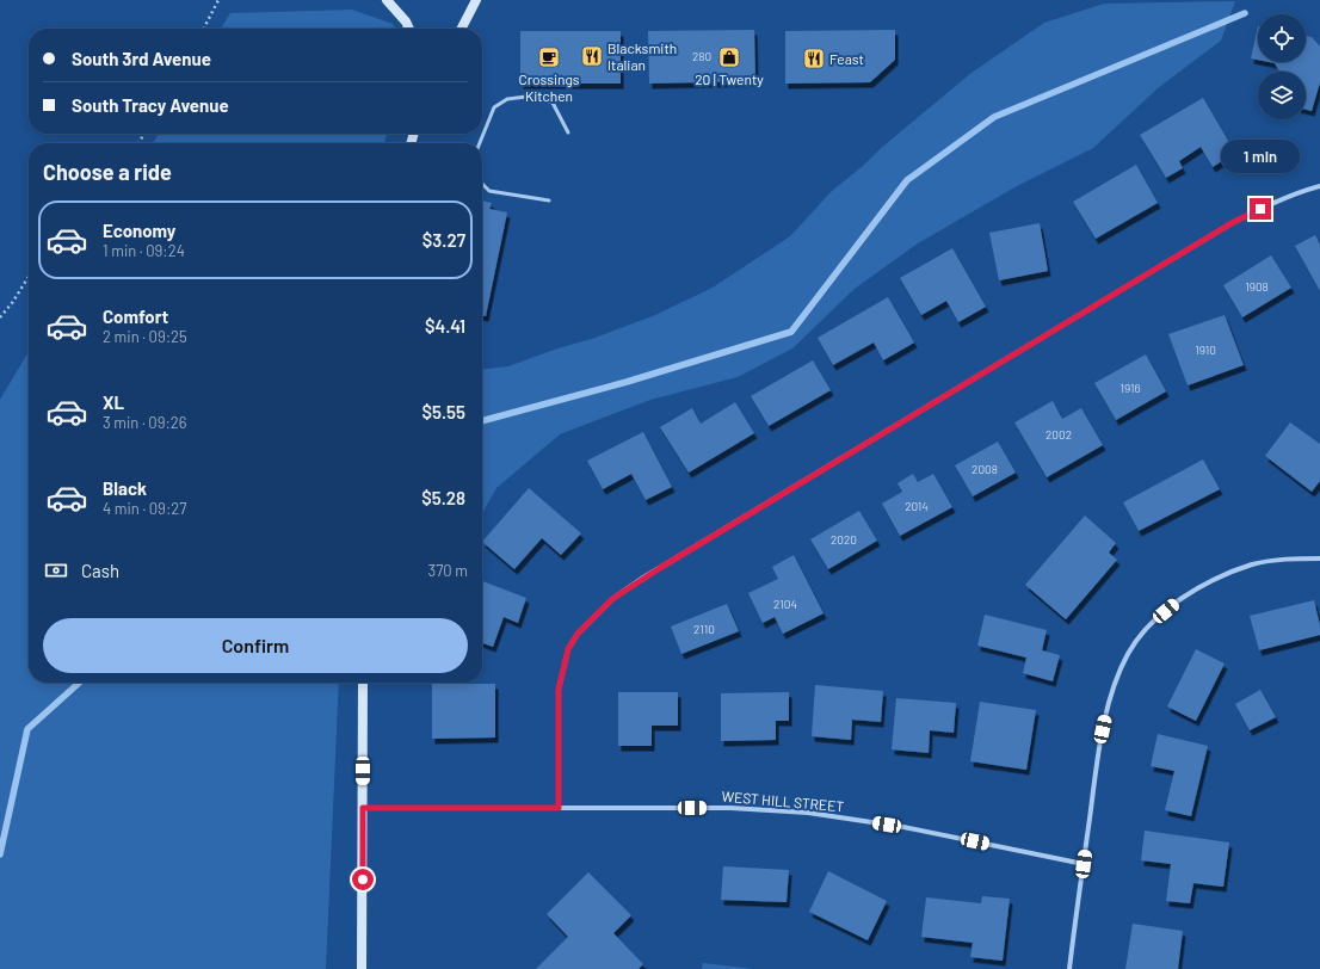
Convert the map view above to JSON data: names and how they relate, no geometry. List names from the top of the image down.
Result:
{
  "streets": {
    "street": ["WEST HILL STREET"]
  },
  "places": {
    "restaurant": ["Blacksmith Italian", "Feast"],
    "cafe": ["Crossings Kitchen"],
    "shop": ["20 | Twenty"]
  },
  "house_numbers": [
    "280",
    "1908",
    "1910",
    "1916",
    "2002",
    "2008",
    "2014",
    "2020",
    "2104",
    "2110"
  ],
  "page": {
    "banner": ["South 3rd Avenue", "South Tracy Avenue"],
    "bubble": "1 min",
    "heading": "Choose a ride",
    "list": [
      {
        "name": "Economy",
        "note": "1 min · 09:24",
        "value": "$3.27"
      },
      {
        "name": "Comfort",
        "note": "2 min · 09:25",
        "value": "$4.41"
      },
      {
        "name": "XL",
        "note": "3 min · 09:26",
        "value": "$5.55"
      },
      {
        "name": "Black",
        "note": "4 min · 09:27",
        "value": "$5.28"
      }
    ],
    "pay": ["Cash", "370 m"],
    "buttons": "Confirm"
  }
}
